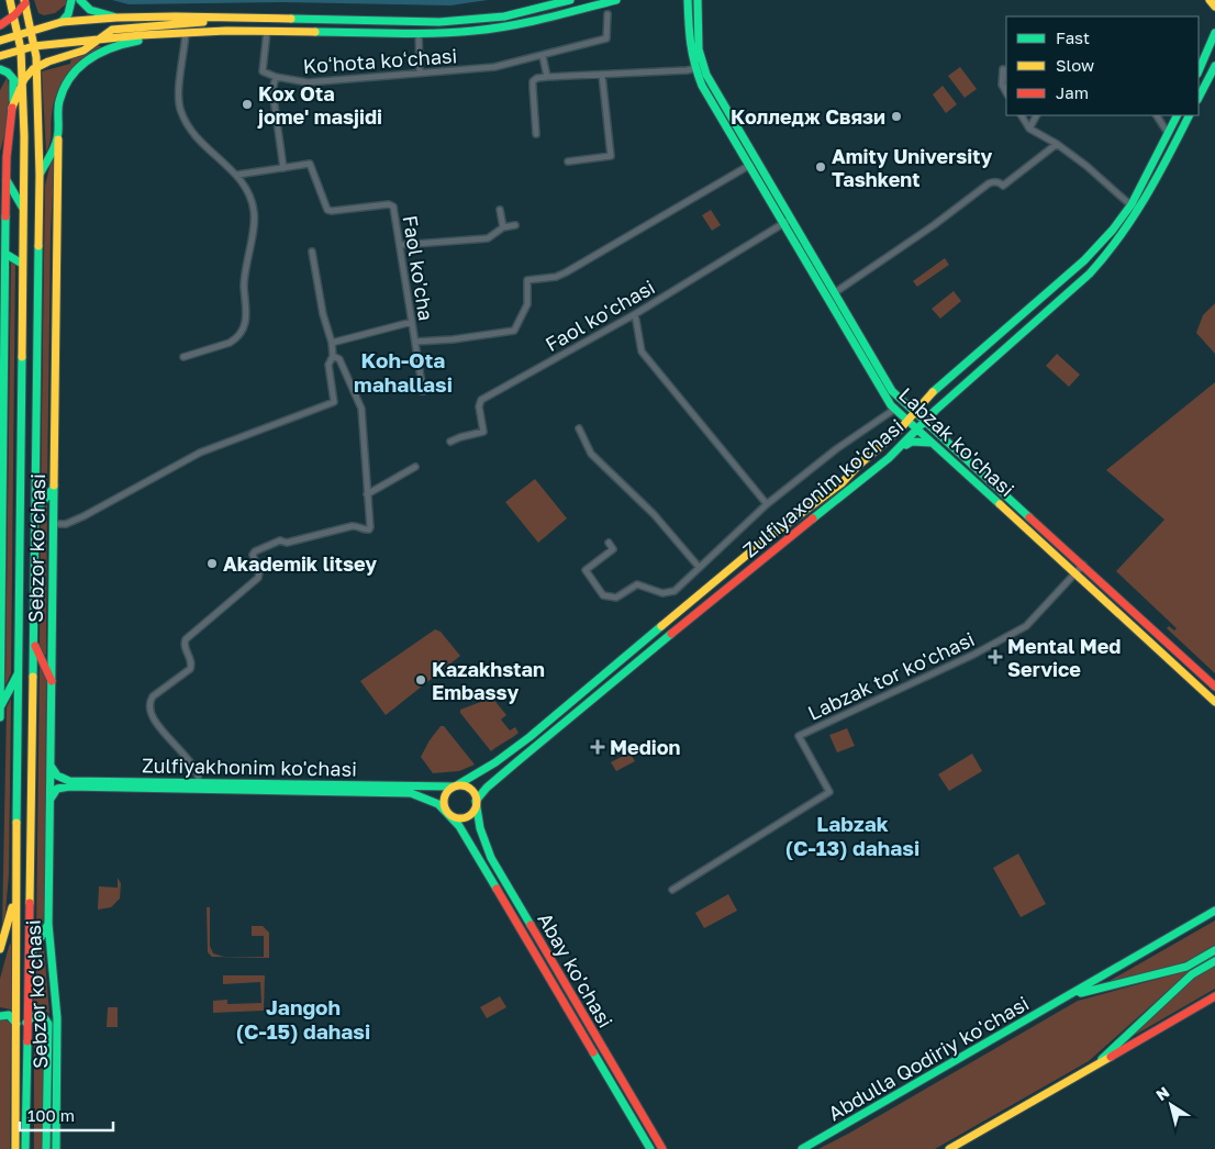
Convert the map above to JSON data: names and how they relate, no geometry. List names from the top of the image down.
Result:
{
  "streets": {
    "main road": [
      "Labzak ko'chasi",
      "Zulfiyaxonim ko'chasi",
      "Sebzor ko‘chasi",
      "Zulfiyakhonim ko'chasi",
      "Abay ko'chasi",
      "Abdulla Qodiriy ko'chasi"
    ],
    "street": [
      "Koʻhota koʻchasi",
      "Faol ko'cha",
      "Faol ko'chasi",
      "Labzak tor ko'chasi"
    ]
  },
  "crossings": [
    ["Faol ko'cha", "Faol ko'chasi"],
    ["Faol ko'chasi", "Labzak ko'chasi"],
    ["Labzak ko'chasi", "Zulfiyaxonim ko'chasi"],
    ["Labzak ko'chasi", "Labzak tor ko'chasi"],
    ["Zulfiyaxonim ko'chasi", "Zulfiyakhonim ko'chasi"],
    ["Zulfiyaxonim ko'chasi", "Abay ko'chasi"],
    ["Sebzor ko‘chasi", "Zulfiyakhonim ko'chasi"],
    ["Zulfiyakhonim ko'chasi", "Abay ko'chasi"]
  ],
  "districts": ["Koh-Ota mahallasi", "Labzak (C-13) dahasi", "Jangoh (C-15) dahasi"],
  "places": {
    "other": [
      "Kox Ota jome' masjidi",
      "Колледж Связи",
      "Amity University Tashkent",
      "Akademik litsey",
      "Kazakhstan Embassy"
    ],
    "health": ["Mental Med Service", "Medion"]
  },
  "legend": ["Fast", "Slow", "Jam"],
  "scale_bar": "100 m",
  "north": "top left"
}
